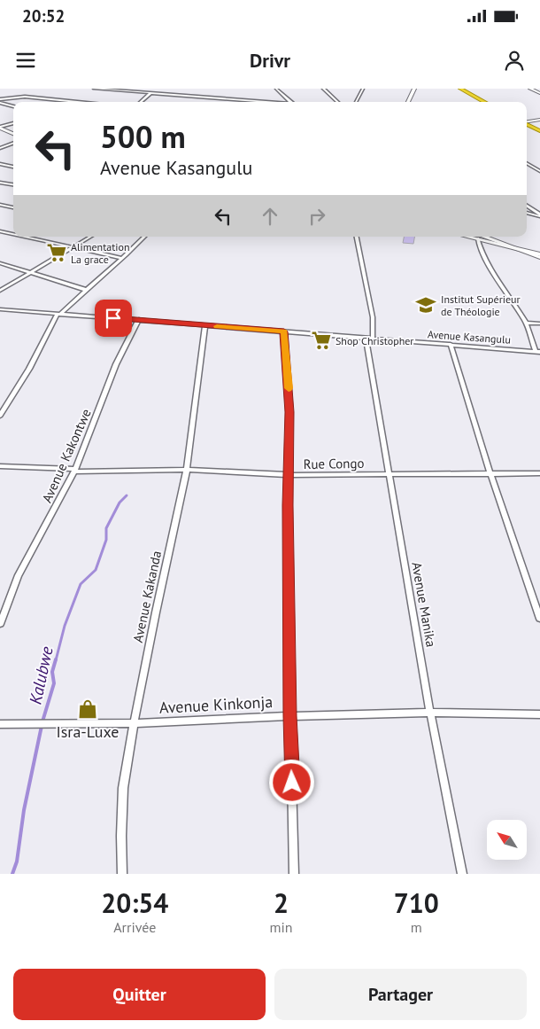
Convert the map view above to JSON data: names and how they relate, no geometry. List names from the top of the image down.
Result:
{
  "streets": {
    "street": [
      "Avenue Kasangulu",
      "Avenue Kakontwe",
      "Rue Congo",
      "Avenue Kakanda",
      "Avenue Manika",
      "Avenue Kinkonja"
    ]
  },
  "crossings": [
    ["Avenue Kasangulu", "Avenue Kakontwe"],
    ["Avenue Kasangulu", "Avenue Kakanda"],
    ["Avenue Kasangulu", "Avenue Manika"],
    ["Avenue Kakontwe", "Rue Congo"],
    ["Rue Congo", "Avenue Kakanda"],
    ["Rue Congo", "Avenue Manika"],
    ["Avenue Kakanda", "Avenue Kinkonja"],
    ["Avenue Manika", "Avenue Kinkonja"]
  ],
  "water": ["Kalubwe"],
  "places": {
    "supermarket": ["Alimentation La grace", "Shop Christopher"],
    "school or university": ["Institut Supérieur de Théologie"],
    "shop": ["Isra-Luxe"]
  },
  "north": "top left",
  "page": {
    "status": "20:52",
    "header": "Drivr",
    "turn": ["500 m", "Avenue Kasangulu"],
    "eta": [
      "20:54",
      "Arrivée",
      "2",
      "min",
      "710",
      "m"
    ],
    "buttons": ["Quitter", "Partager"]
  }
}
